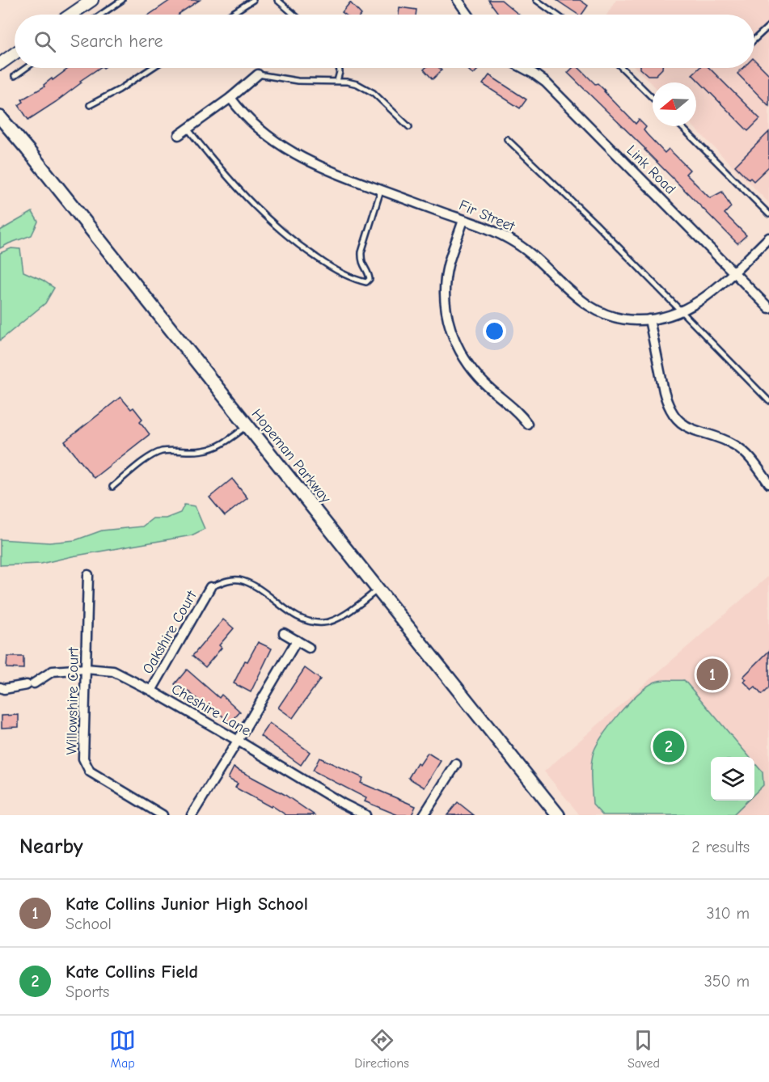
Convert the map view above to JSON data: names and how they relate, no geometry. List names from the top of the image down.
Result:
{
  "streets": {
    "main road": ["Hopeman Parkway"],
    "street": [
      "Link Road",
      "Fir Street",
      "Oakshire Court",
      "Willowshire Court",
      "Cheshire Lane"
    ]
  },
  "crossings": [
    ["Link Road", "Fir Street"],
    ["Oakshire Court", "Cheshire Lane"],
    ["Willowshire Court", "Cheshire Lane"]
  ],
  "north": "left",
  "page": {
    "search": "Search here",
    "pins": ["1", "2"],
    "heading": ["Nearby", "2 results"],
    "list": [
      {
        "mark": "1",
        "name": "Kate Collins Junior High School",
        "note": "School",
        "value": "310 m"
      },
      {
        "mark": "2",
        "name": "Kate Collins Field",
        "note": "Sports",
        "value": "350 m"
      }
    ],
    "nav": ["Map", "Directions", "Saved"]
  }
}
